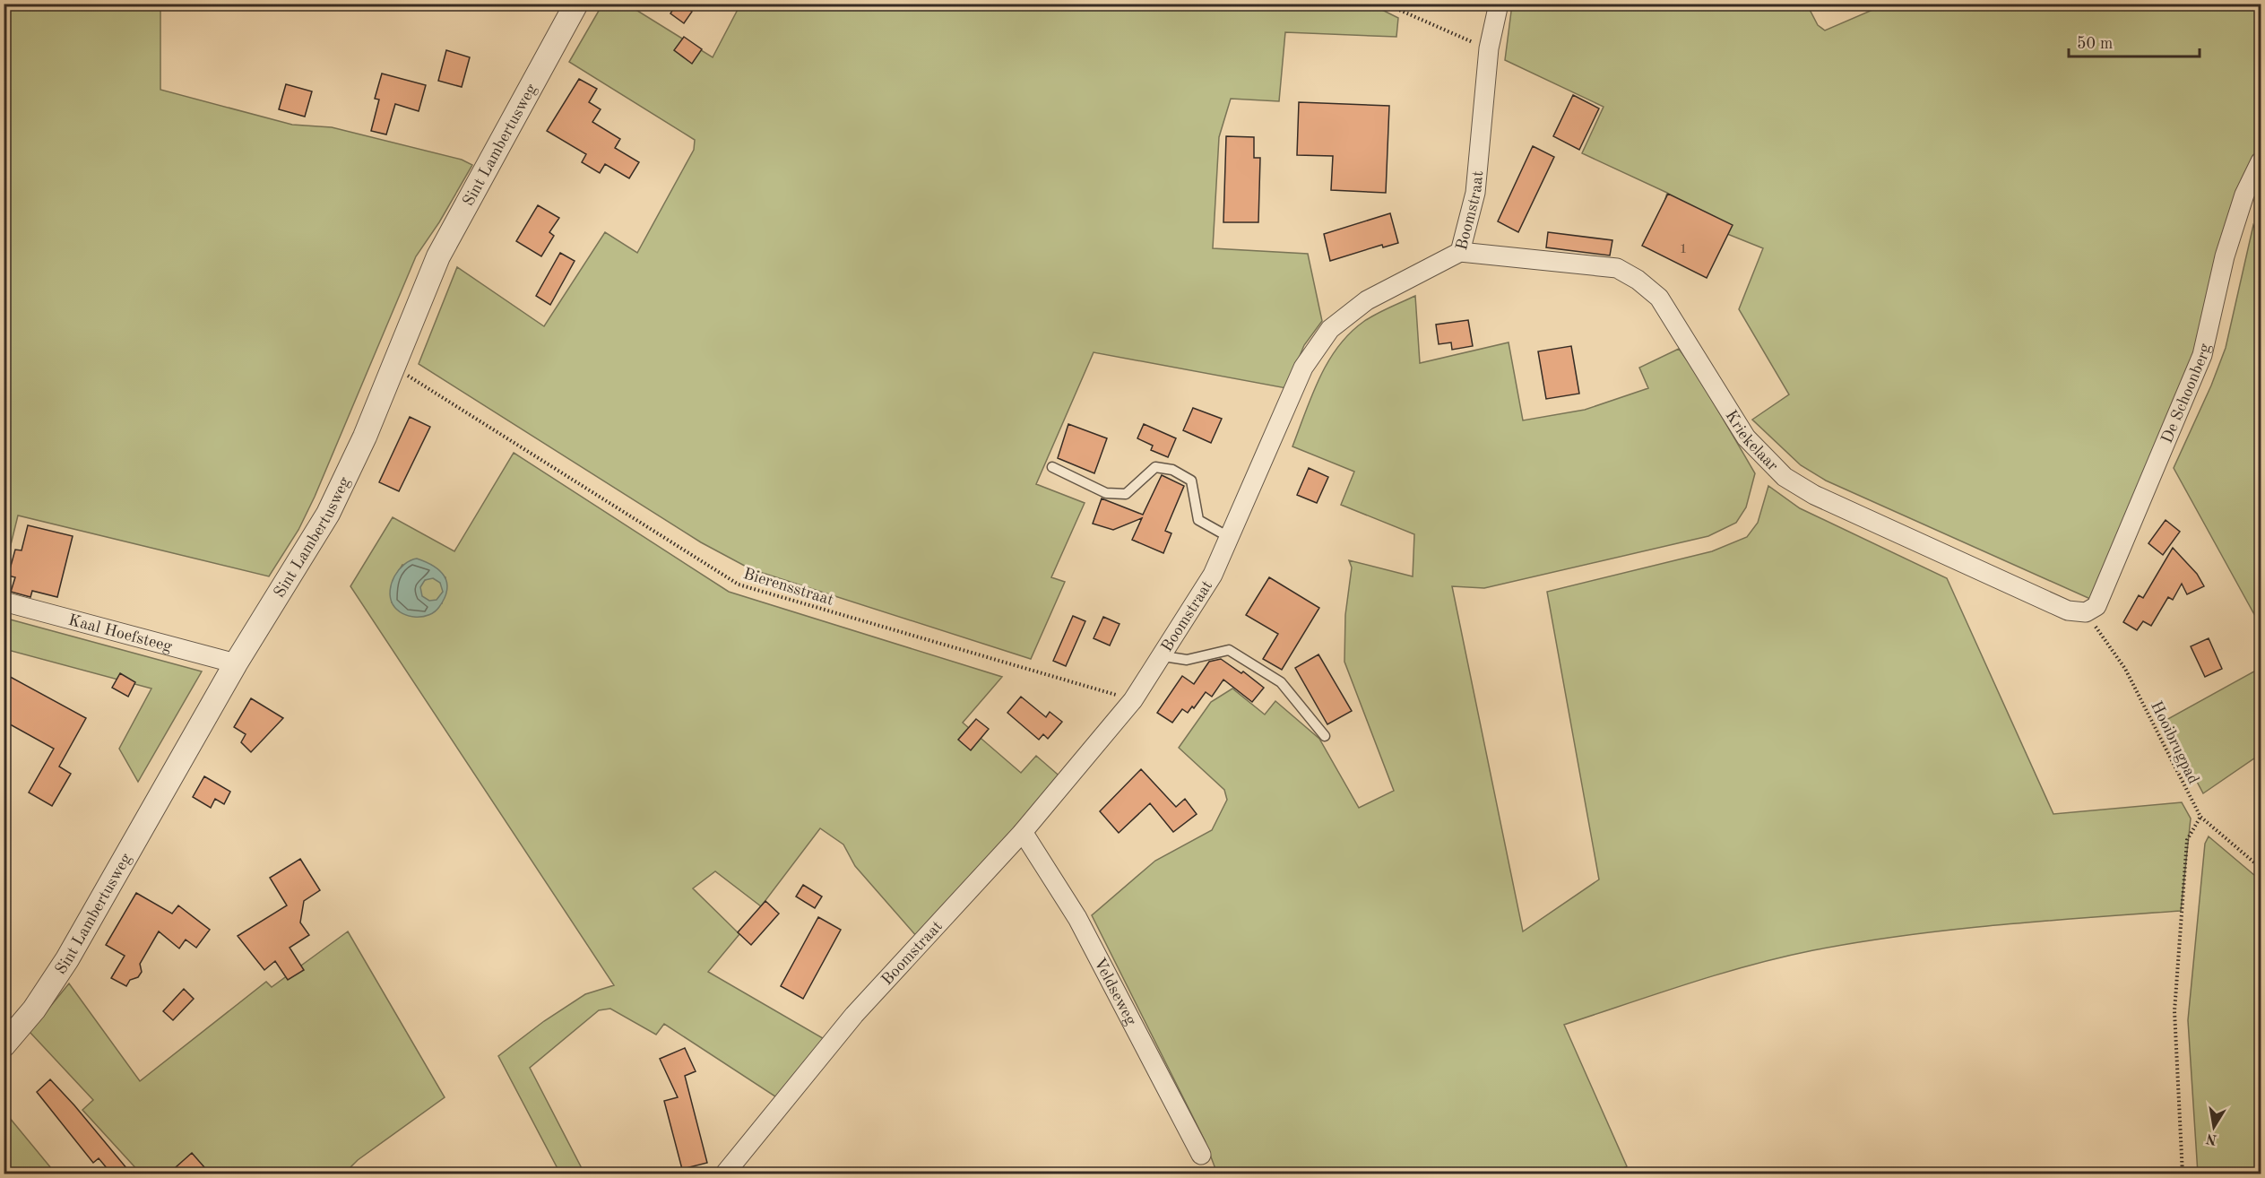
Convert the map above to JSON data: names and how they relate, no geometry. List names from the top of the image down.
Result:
{
  "streets": {
    "street": [
      "Sint Lambertusweg",
      "Boomstraat",
      "De Schoonberg",
      "Kriekelaar",
      "Kaal Hoefsteeg",
      "Veldseweg"
    ],
    "path": ["Bierensstraat", "Hooibrugpad"]
  },
  "crossings": [
    ["Sint Lambertusweg", "Bierensstraat"],
    ["Sint Lambertusweg", "Kaal Hoefsteeg"],
    ["Boomstraat", "Kriekelaar"],
    ["Boomstraat", "Bierensstraat"],
    ["Boomstraat", "Veldseweg"],
    ["De Schoonberg", "Kriekelaar"],
    ["De Schoonberg", "Hooibrugpad"],
    ["Kriekelaar", "Hooibrugpad"]
  ],
  "house_numbers": ["1"],
  "scale_bar": "50 m",
  "north": "bottom"
}
